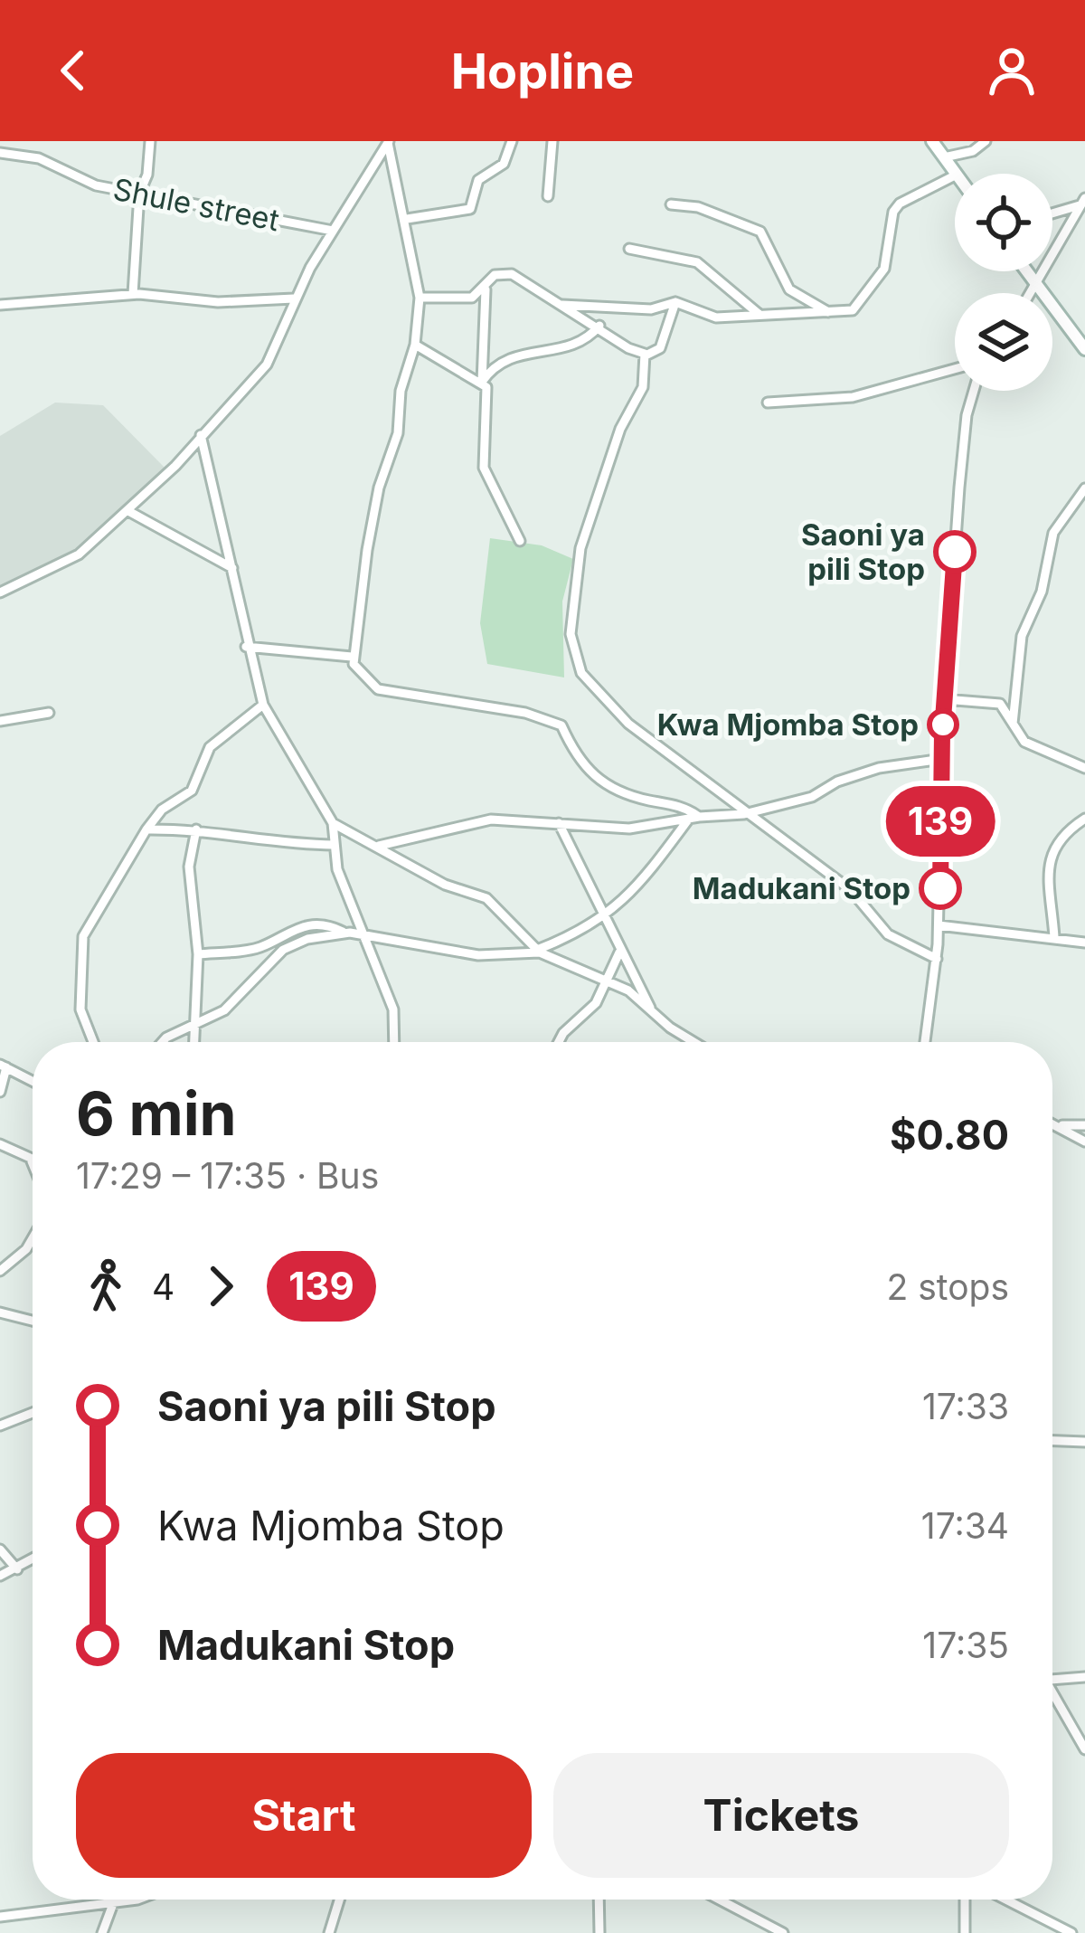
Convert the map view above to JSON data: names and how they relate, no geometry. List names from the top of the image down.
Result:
{
  "streets": {
    "street": ["Shule street"]
  },
  "places": ["Saoni ya pili Stop", "Kwa Mjomba Stop", "Madukani Stop"],
  "lines": ["bus line 139"],
  "page": {
    "header": "Hopline",
    "on_map": "139",
    "heading": ["6 min", "17:29 – 17:35 · Bus", "$0.80"],
    "legs": ["4", "139", "2 stops"],
    "list": [
      {
        "name": "Saoni ya pili Stop",
        "value": "17:33"
      },
      {
        "name": "Kwa Mjomba Stop",
        "value": "17:34"
      },
      {
        "name": "Madukani Stop",
        "value": "17:35"
      }
    ],
    "buttons": ["Start", "Tickets"]
  }
}
